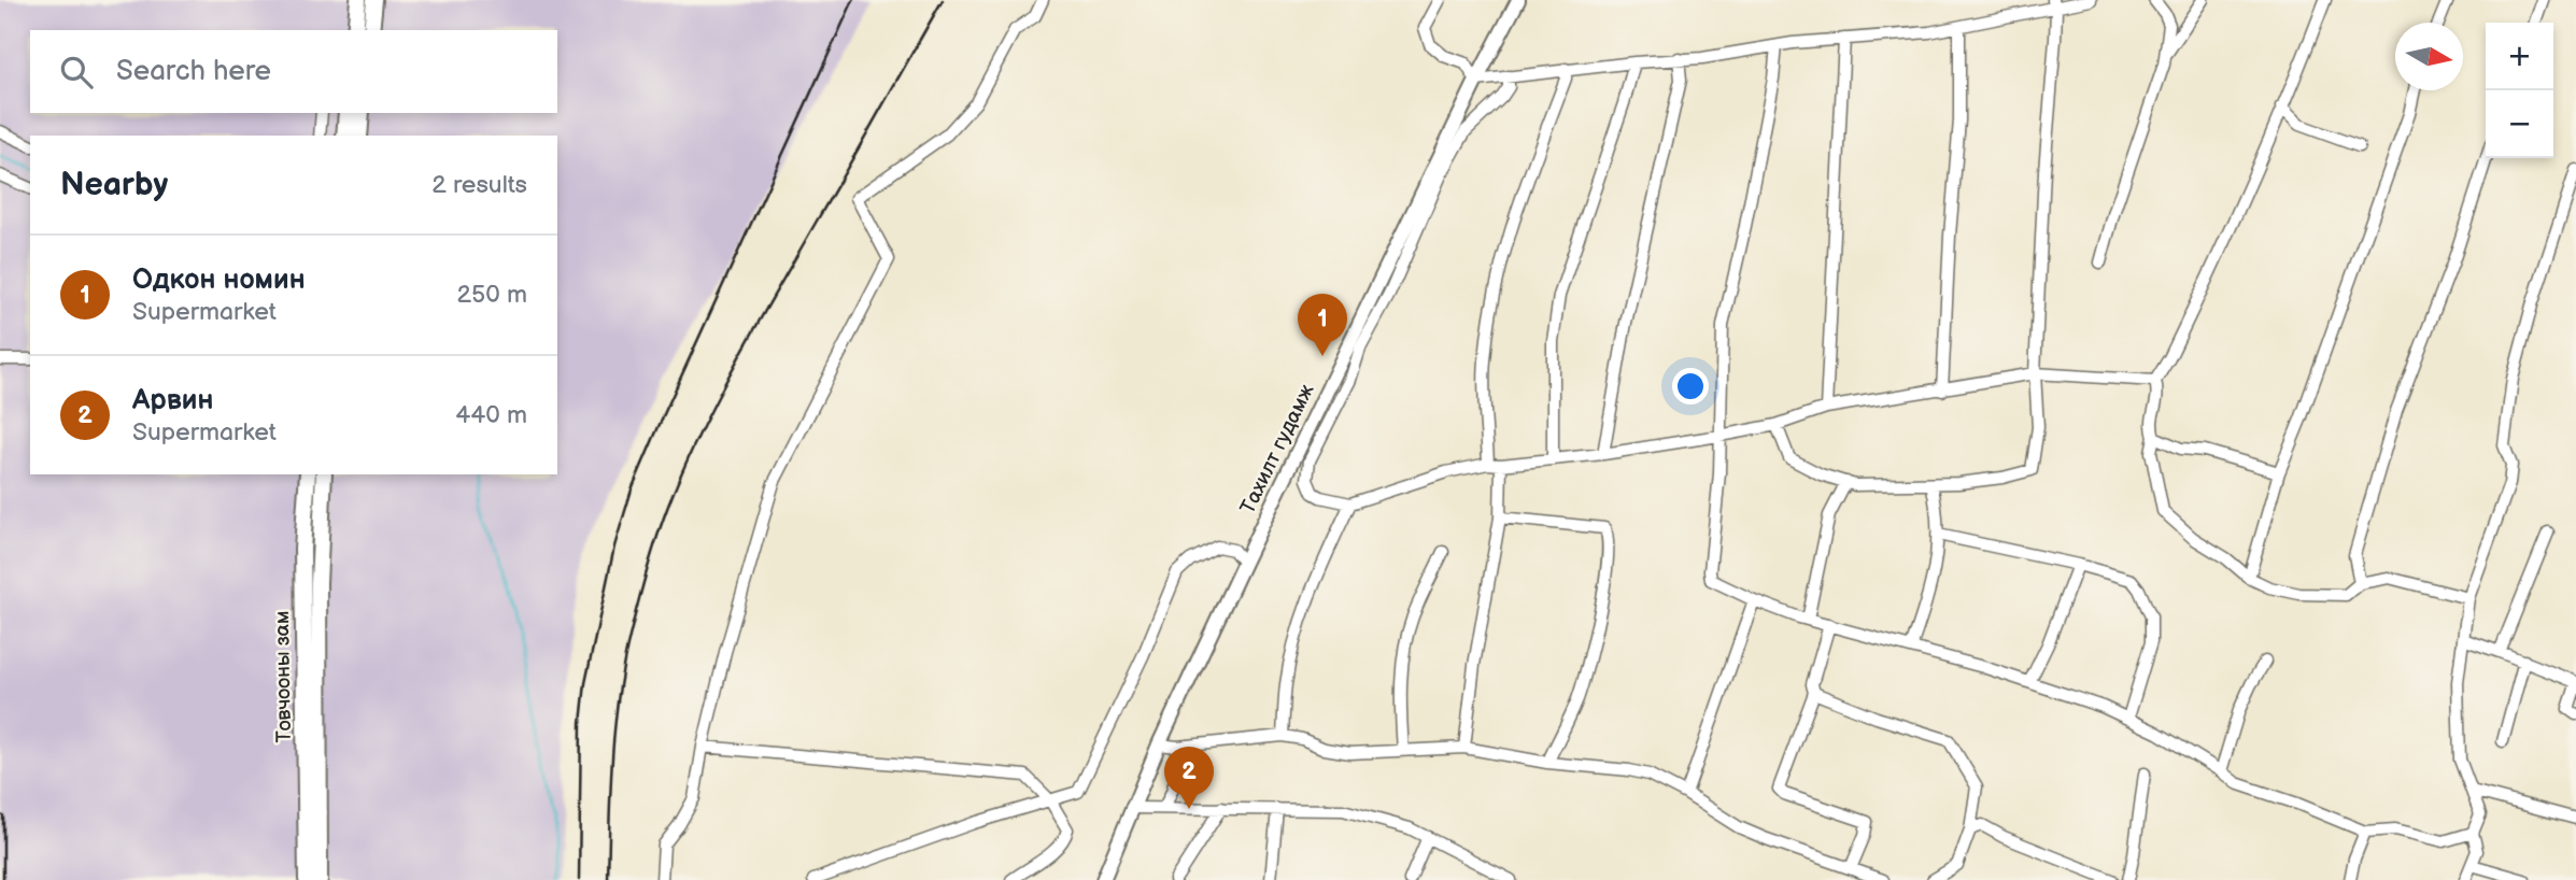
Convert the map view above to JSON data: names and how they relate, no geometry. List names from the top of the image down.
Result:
{
  "streets": {
    "highway": ["Товчооны зам"],
    "main road": ["Тахилт гудамж"]
  },
  "north": "right",
  "page": {
    "map_buttons": ["+", "−"],
    "search": "Search here",
    "heading": ["Nearby", "2 results"],
    "list": [
      {
        "mark": "1",
        "name": "Одкон номин",
        "note": "Supermarket",
        "value": "250 m"
      },
      {
        "mark": "2",
        "name": "Арвин",
        "note": "Supermarket",
        "value": "440 m"
      }
    ],
    "pins": ["1", "2"]
  }
}
